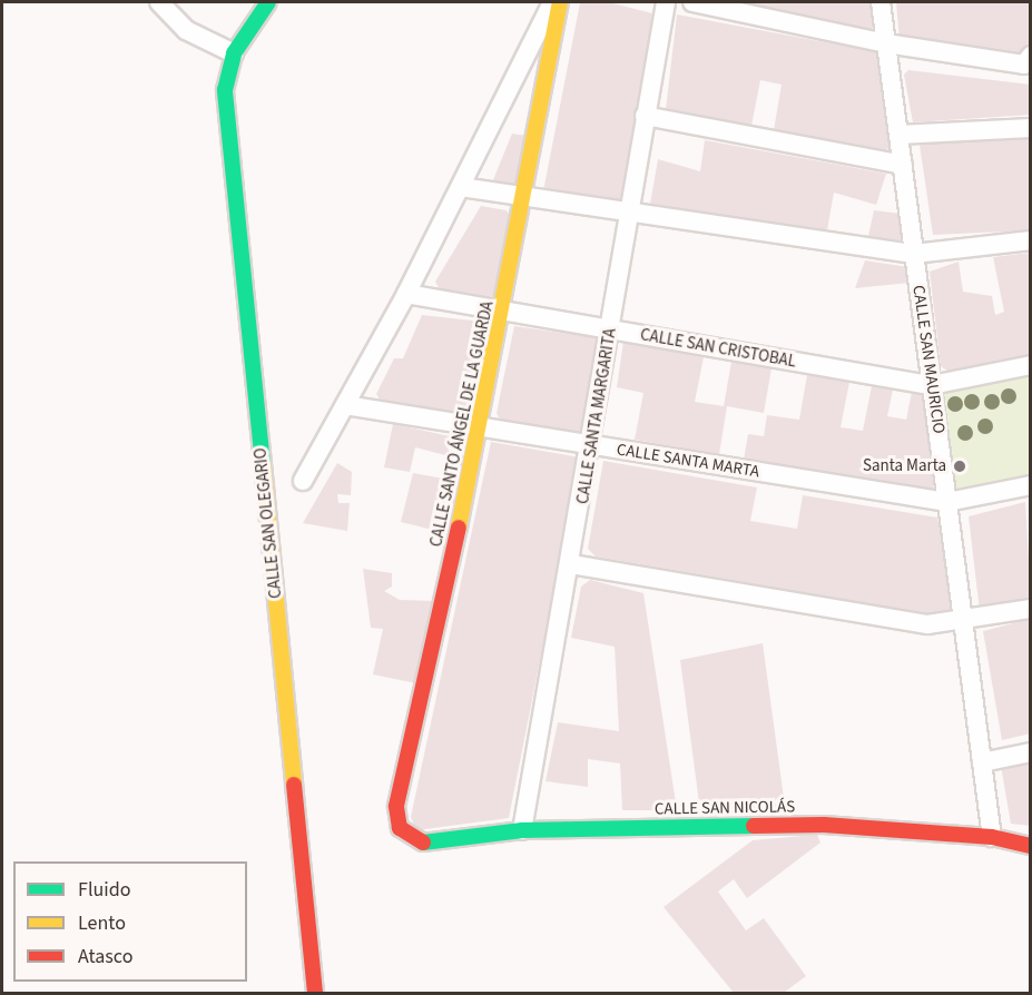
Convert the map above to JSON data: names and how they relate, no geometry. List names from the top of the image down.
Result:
{
  "streets": {
    "street": [
      "CALLE SAN CRISTOBAL",
      "CALLE SAN MAURICIO",
      "CALLE SANTA MARGARITA",
      "CALLE SANTO ÁNGEL DE LA GUARDA",
      "CALLE SANTA MARTA",
      "CALLE SAN OLEGARIO",
      "CALLE SAN NICOLÁS"
    ]
  },
  "crossings": [
    ["CALLE SAN CRISTOBAL", "CALLE SAN MAURICIO"],
    ["CALLE SAN CRISTOBAL", "CALLE SANTA MARGARITA"],
    ["CALLE SAN CRISTOBAL", "CALLE SANTO ÁNGEL DE LA GUARDA"],
    ["CALLE SAN MAURICIO", "CALLE SANTA MARTA"],
    ["CALLE SAN MAURICIO", "CALLE SAN NICOLÁS"],
    ["CALLE SANTA MARGARITA", "CALLE SANTA MARTA"],
    ["CALLE SANTA MARGARITA", "CALLE SAN NICOLÁS"],
    ["CALLE SANTO ÁNGEL DE LA GUARDA", "CALLE SANTA MARTA"],
    ["CALLE SANTO ÁNGEL DE LA GUARDA", "CALLE SAN NICOLÁS"]
  ],
  "places": ["Santa Marta"],
  "legend": ["Fluido", "Lento", "Atasco"]
}
